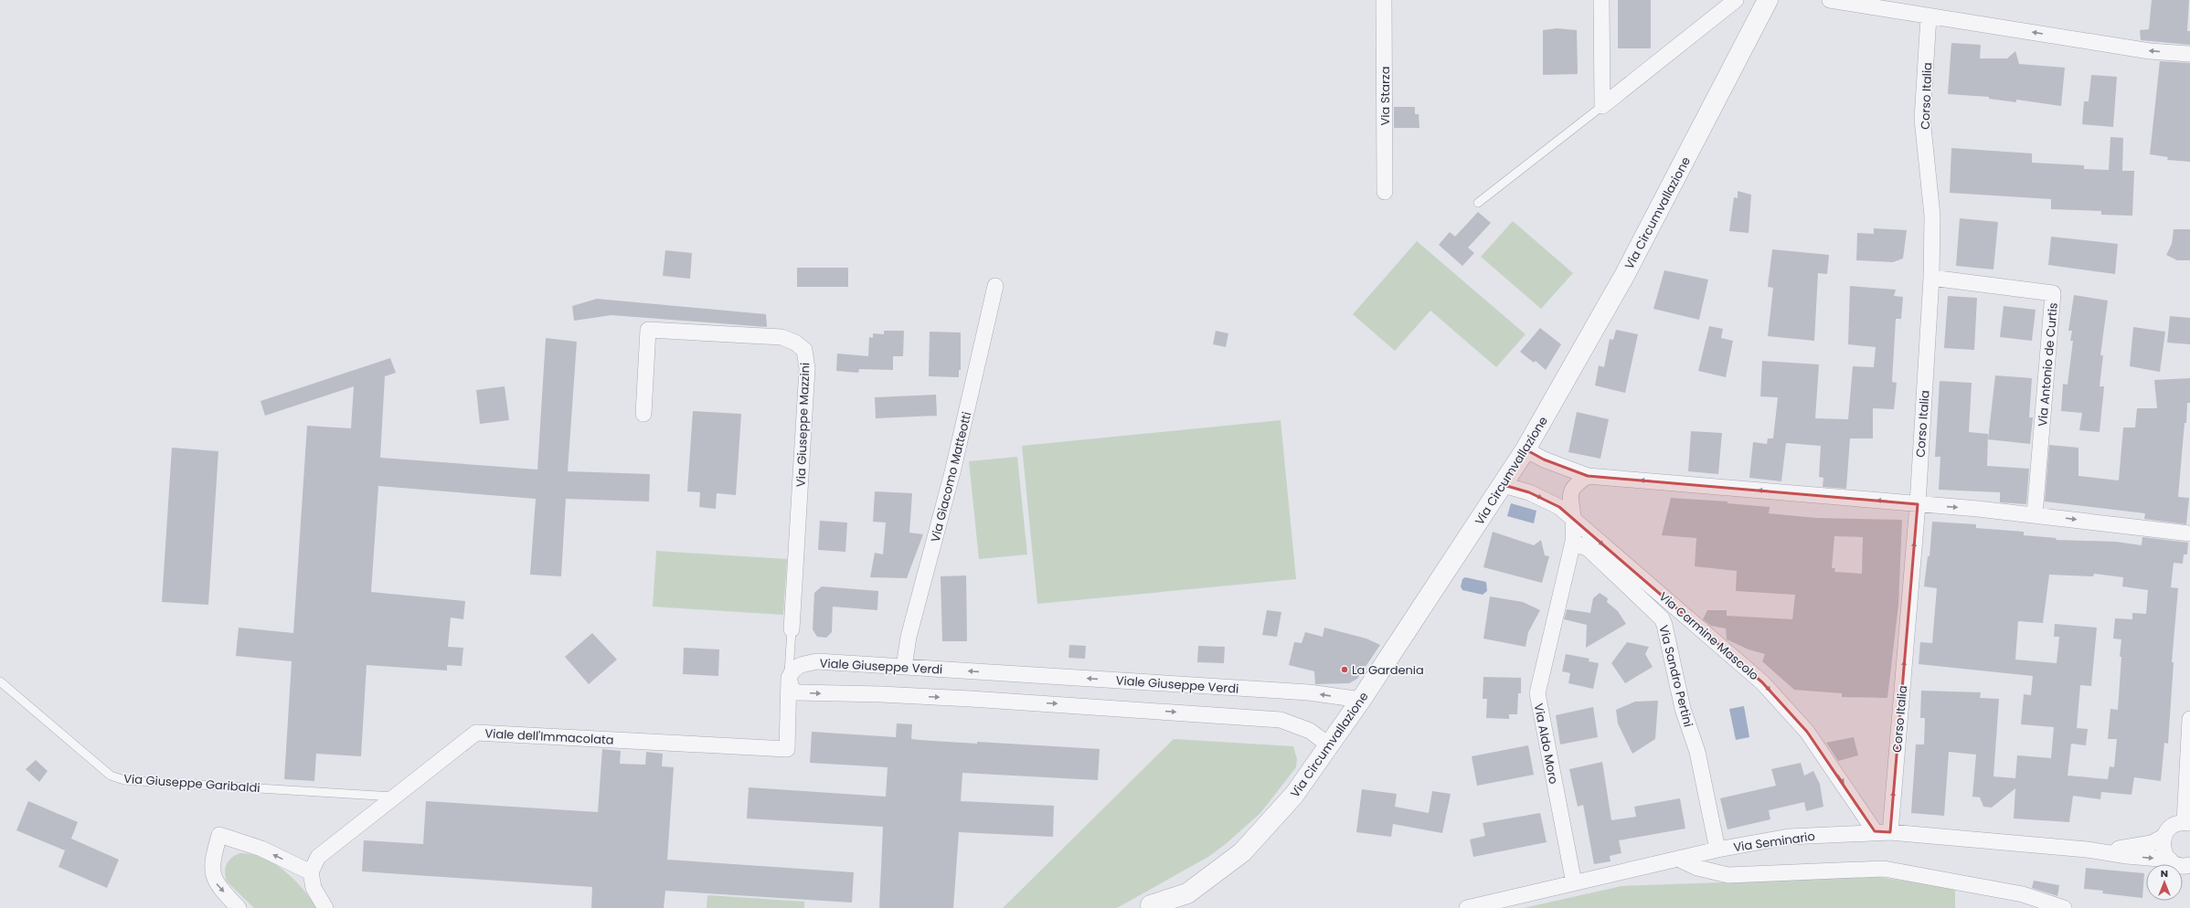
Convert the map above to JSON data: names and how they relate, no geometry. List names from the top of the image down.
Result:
{
  "streets": {
    "street": [
      "Via Starza",
      "Corso Italia",
      "Via Circumvallazione",
      "Via Antonio de Curtis",
      "Via Giuseppe Mazzini",
      "Via Giacomo Matteotti",
      "Via Carmine Mascolo",
      "Viale Giuseppe Verdi",
      "Via Sandro Pertini",
      "Viale dell'Immacolata",
      "Via Aldo Moro",
      "Via Seminario"
    ],
    "lane": ["Via Giuseppe Garibaldi"]
  },
  "crossings": [
    ["Corso Italia", "Via Antonio de Curtis"],
    ["Corso Italia", "Via Seminario"],
    ["Via Circumvallazione", "Via Carmine Mascolo"],
    ["Via Circumvallazione", "Viale Giuseppe Verdi"],
    ["Via Giuseppe Mazzini", "Viale Giuseppe Verdi"],
    ["Via Giuseppe Mazzini", "Viale dell'Immacolata"],
    ["Via Giacomo Matteotti", "Viale Giuseppe Verdi"],
    ["Via Carmine Mascolo", "Via Aldo Moro"],
    ["Via Carmine Mascolo", "Via Seminario"],
    ["Viale Giuseppe Verdi", "Viale dell'Immacolata"],
    ["Via Sandro Pertini", "Via Aldo Moro"],
    ["Via Sandro Pertini", "Via Seminario"],
    ["Viale dell'Immacolata", "Via Giuseppe Garibaldi"],
    ["Via Aldo Moro", "Via Seminario"]
  ],
  "one_way": ["Corso Italia", "Via Carmine Mascolo"],
  "places": ["La Gardenia"],
  "north": "top"
}
